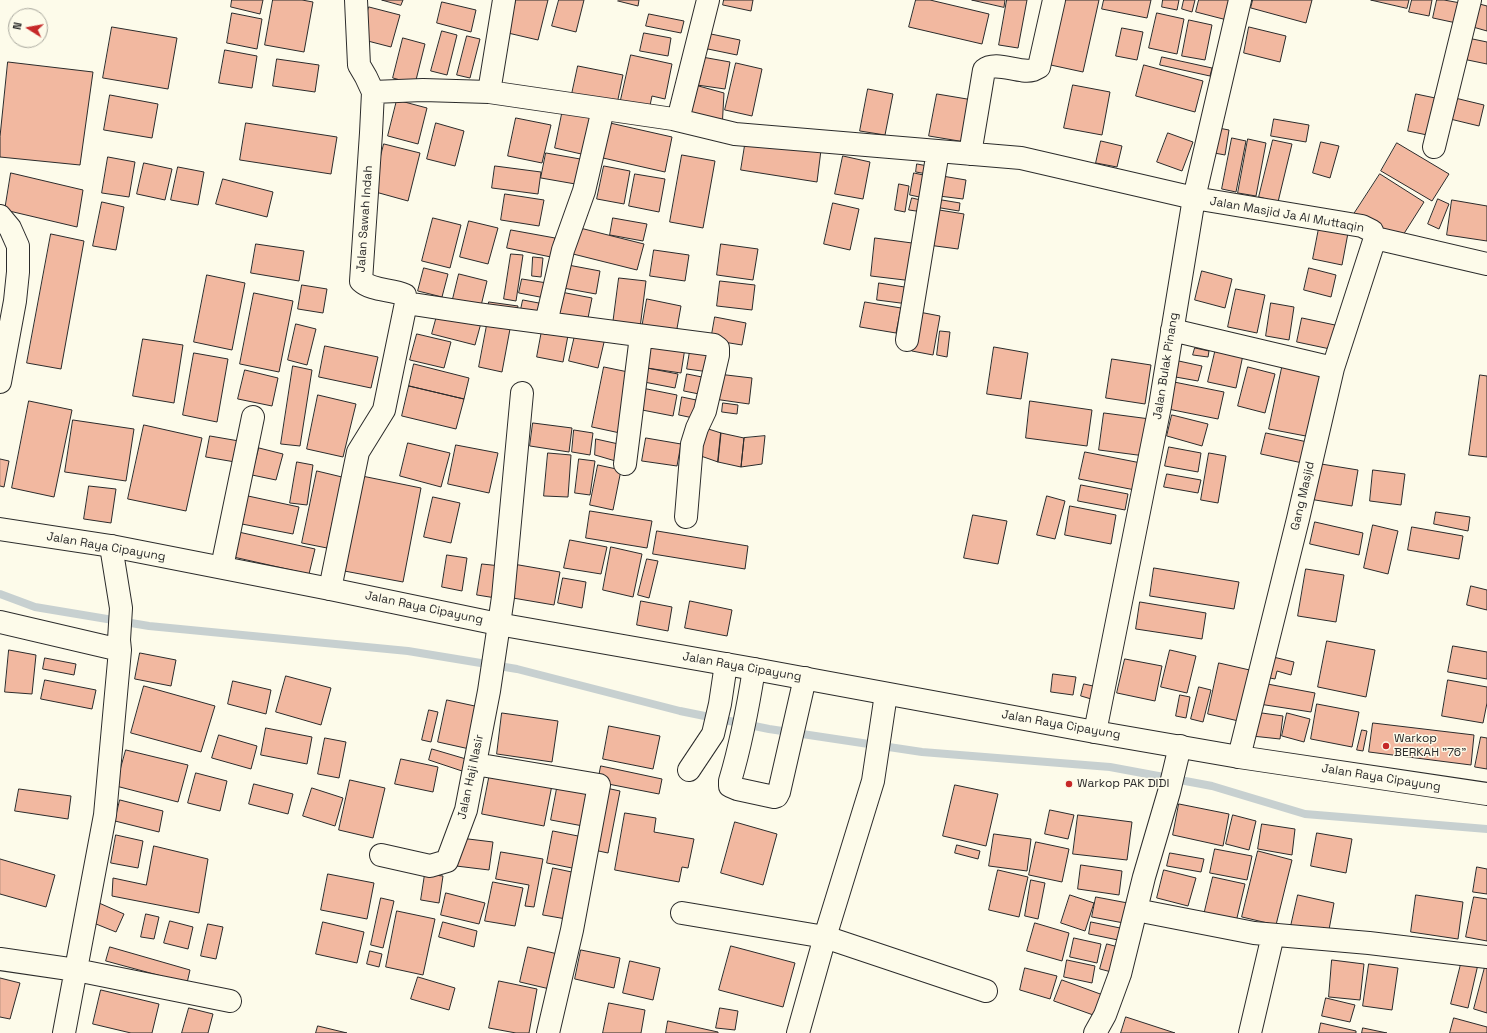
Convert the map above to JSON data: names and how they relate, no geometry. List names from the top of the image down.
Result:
{
  "streets": {
    "street": [
      "Jalan Masjid Ja Al Muttaqin",
      "Jalan Sawah Indah",
      "Jalan Bulak Pinang",
      "Gang Masjid",
      "Jalan Raya Cipayung",
      "Jalan Haji Nasir"
    ]
  },
  "crossings": [
    ["Jalan Masjid Ja Al Muttaqin", "Jalan Sawah Indah"],
    ["Jalan Masjid Ja Al Muttaqin", "Jalan Bulak Pinang"],
    ["Jalan Masjid Ja Al Muttaqin", "Gang Masjid"],
    ["Jalan Bulak Pinang", "Jalan Raya Cipayung"],
    ["Gang Masjid", "Jalan Raya Cipayung"],
    ["Jalan Raya Cipayung", "Jalan Haji Nasir"]
  ],
  "places": ["Warkop BERKAH \"76\"", "Warkop PAK DIDI"],
  "north": "left"
}
